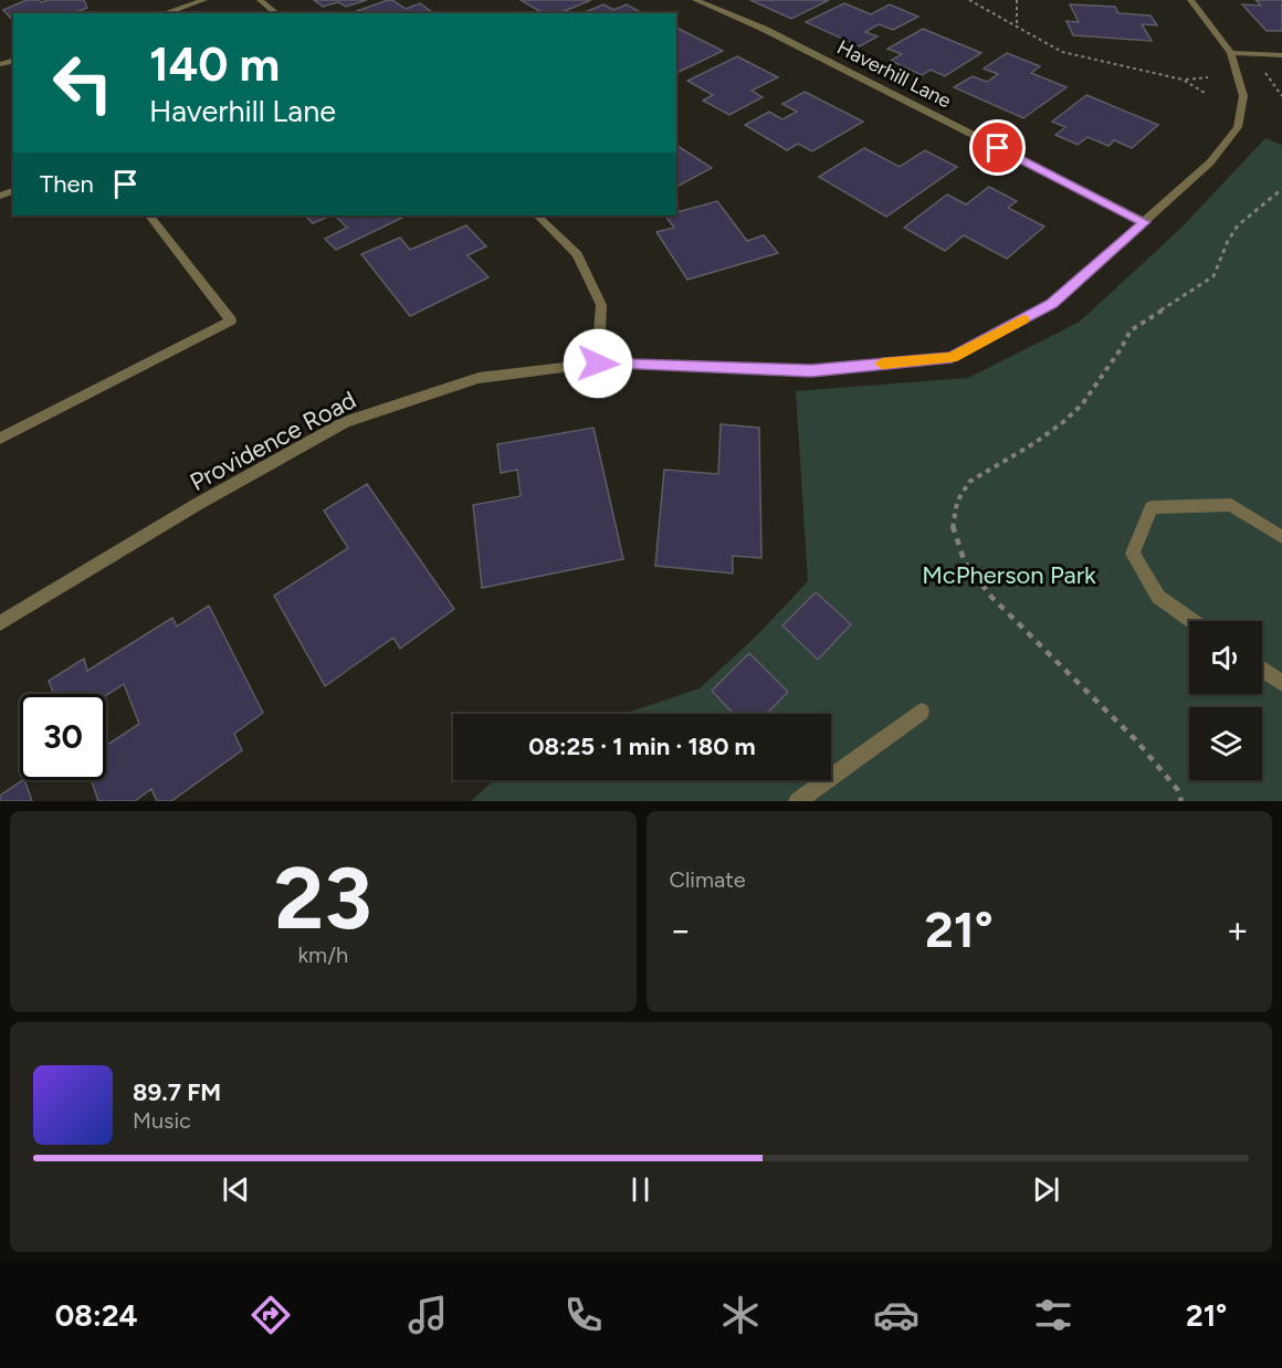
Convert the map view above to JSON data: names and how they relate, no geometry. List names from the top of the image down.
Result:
{
  "streets": {
    "street": ["Haverhill Lane", "Providence Road"]
  },
  "crossings": [
    ["Haverhill Lane", "Providence Road"]
  ],
  "parks": ["McPherson Park"],
  "page": {
    "turn": ["140 m", "Haverhill Lane"],
    "then": "Then",
    "limit": "30",
    "trip": "08:25 · 1 min · 180 m",
    "tile": [
      ["23", "km/h"],
      "Climate"
    ],
    "heat": ["−", "21°", "+"],
    "song": ["89.7 FM", "Music"],
    "tabs": ["08:24", "21°"]
  }
}
